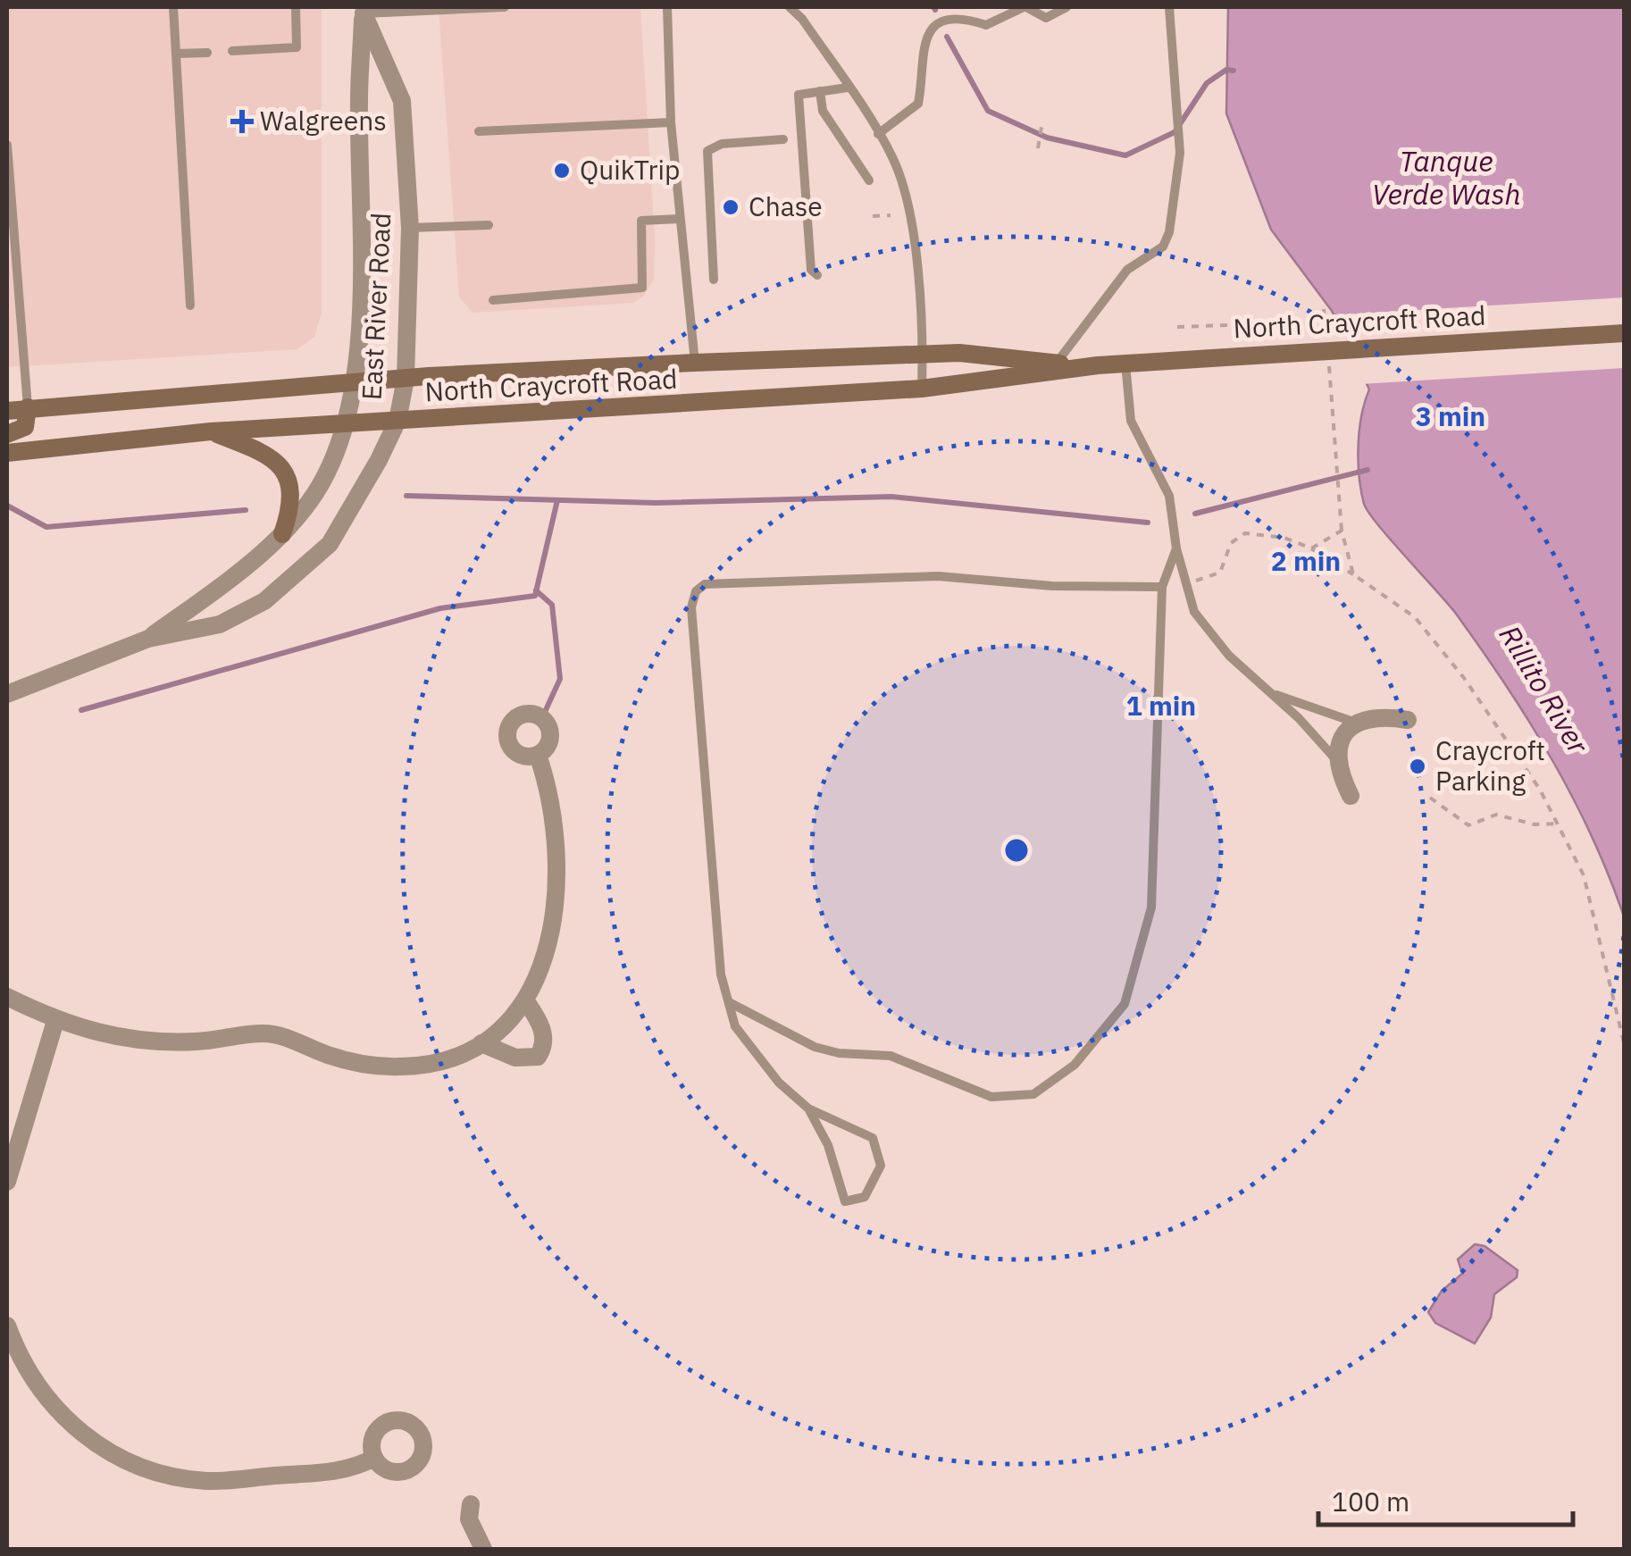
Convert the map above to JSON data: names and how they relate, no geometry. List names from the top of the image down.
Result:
{
  "streets": {
    "main road": ["North Craycroft Road"],
    "street": ["East River Road"]
  },
  "crossings": [
    ["East River Road", "North Craycroft Road"]
  ],
  "water": ["Tanque Verde Wash", "Rillito River"],
  "places": {
    "health": ["Walgreens"],
    "other": ["QuikTrip", "Chase", "Craycroft Parking"]
  },
  "scale_bar": "100 m",
  "rings": ["3 min", "2 min", "1 min"]
}
